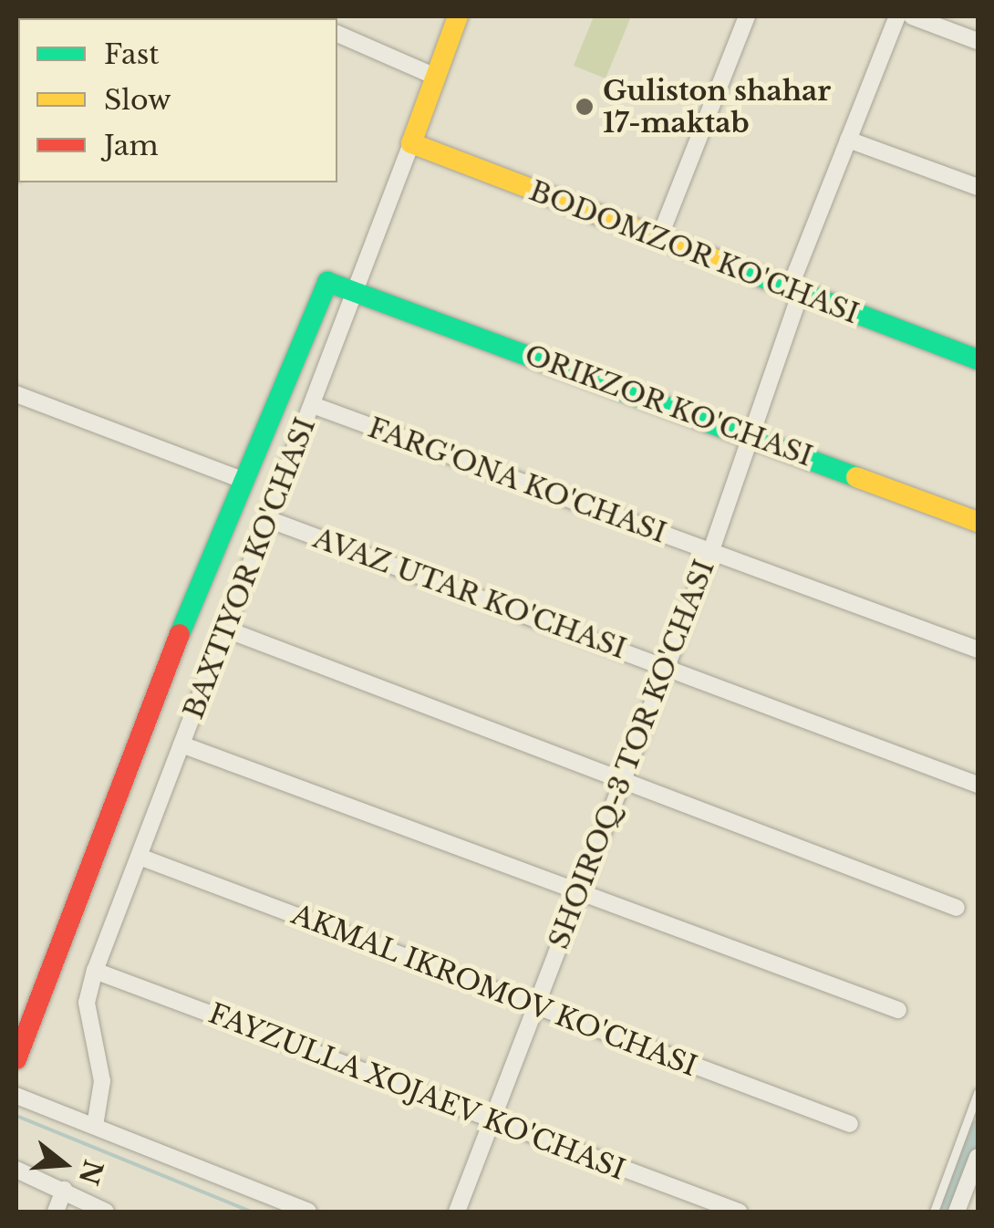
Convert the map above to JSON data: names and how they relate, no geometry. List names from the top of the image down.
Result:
{
  "streets": {
    "street": [
      "BODOMZOR KO'CHASI",
      "ORIKZOR KO'CHASI",
      "FARG'ONA KO'CHASI",
      "BAXTIYOR KO'CHASI",
      "AVAZ UTAR KO'CHASI",
      "SHOIROQ-3 TOR KO'CHASI",
      "AKMAL IKROMOV KO'CHASI",
      "FAYZULLA XOJAEV KO'CHASI"
    ]
  },
  "crossings": [
    ["BODOMZOR KO'CHASI", "BAXTIYOR KO'CHASI"],
    ["BODOMZOR KO'CHASI", "SHOIROQ-3 TOR KO'CHASI"],
    ["ORIKZOR KO'CHASI", "BAXTIYOR KO'CHASI"],
    ["ORIKZOR KO'CHASI", "SHOIROQ-3 TOR KO'CHASI"],
    ["FARG'ONA KO'CHASI", "BAXTIYOR KO'CHASI"],
    ["FARG'ONA KO'CHASI", "SHOIROQ-3 TOR KO'CHASI"],
    ["BAXTIYOR KO'CHASI", "AVAZ UTAR KO'CHASI"],
    ["BAXTIYOR KO'CHASI", "AKMAL IKROMOV KO'CHASI"],
    ["BAXTIYOR KO'CHASI", "FAYZULLA XOJAEV KO'CHASI"],
    ["AVAZ UTAR KO'CHASI", "SHOIROQ-3 TOR KO'CHASI"],
    ["SHOIROQ-3 TOR KO'CHASI", "AKMAL IKROMOV KO'CHASI"],
    ["SHOIROQ-3 TOR KO'CHASI", "FAYZULLA XOJAEV KO'CHASI"]
  ],
  "places": ["Guliston shahar 17-maktab"],
  "legend": ["Fast", "Slow", "Jam"],
  "north": "right"
}
